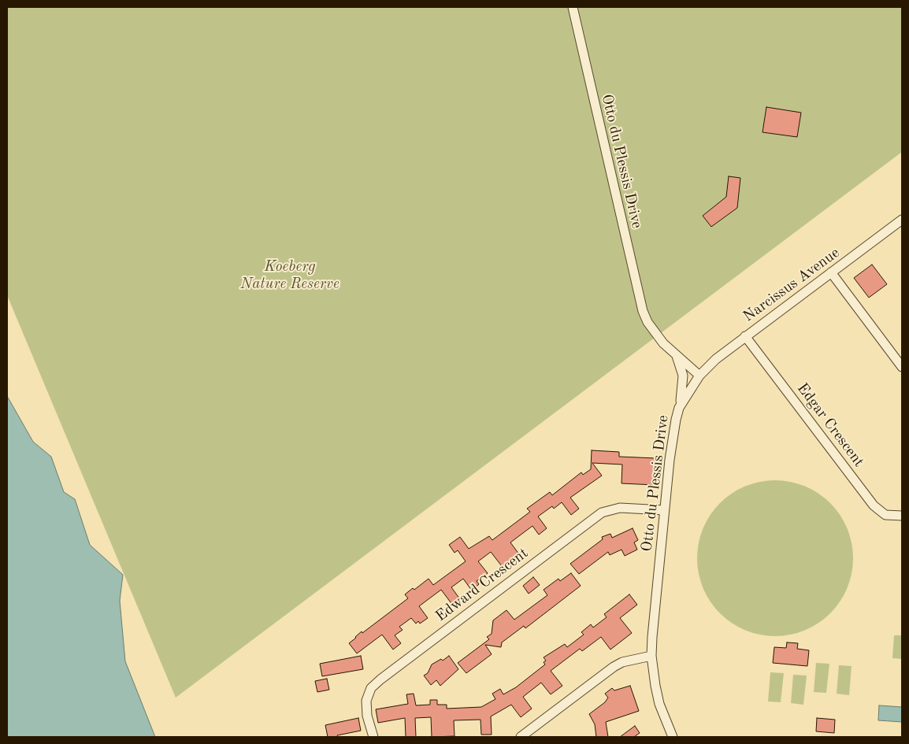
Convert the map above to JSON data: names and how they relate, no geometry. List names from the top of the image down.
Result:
{
  "streets": {
    "street": [
      "Otto du Plessis Drive",
      "Narcissus Avenue",
      "Edgar Crescent",
      "Edward Crescent"
    ]
  },
  "crossings": [
    ["Otto du Plessis Drive", "Narcissus Avenue"],
    ["Otto du Plessis Drive", "Edward Crescent"],
    ["Narcissus Avenue", "Edgar Crescent"]
  ],
  "parks": ["Koeberg Nature Reserve"]
}
